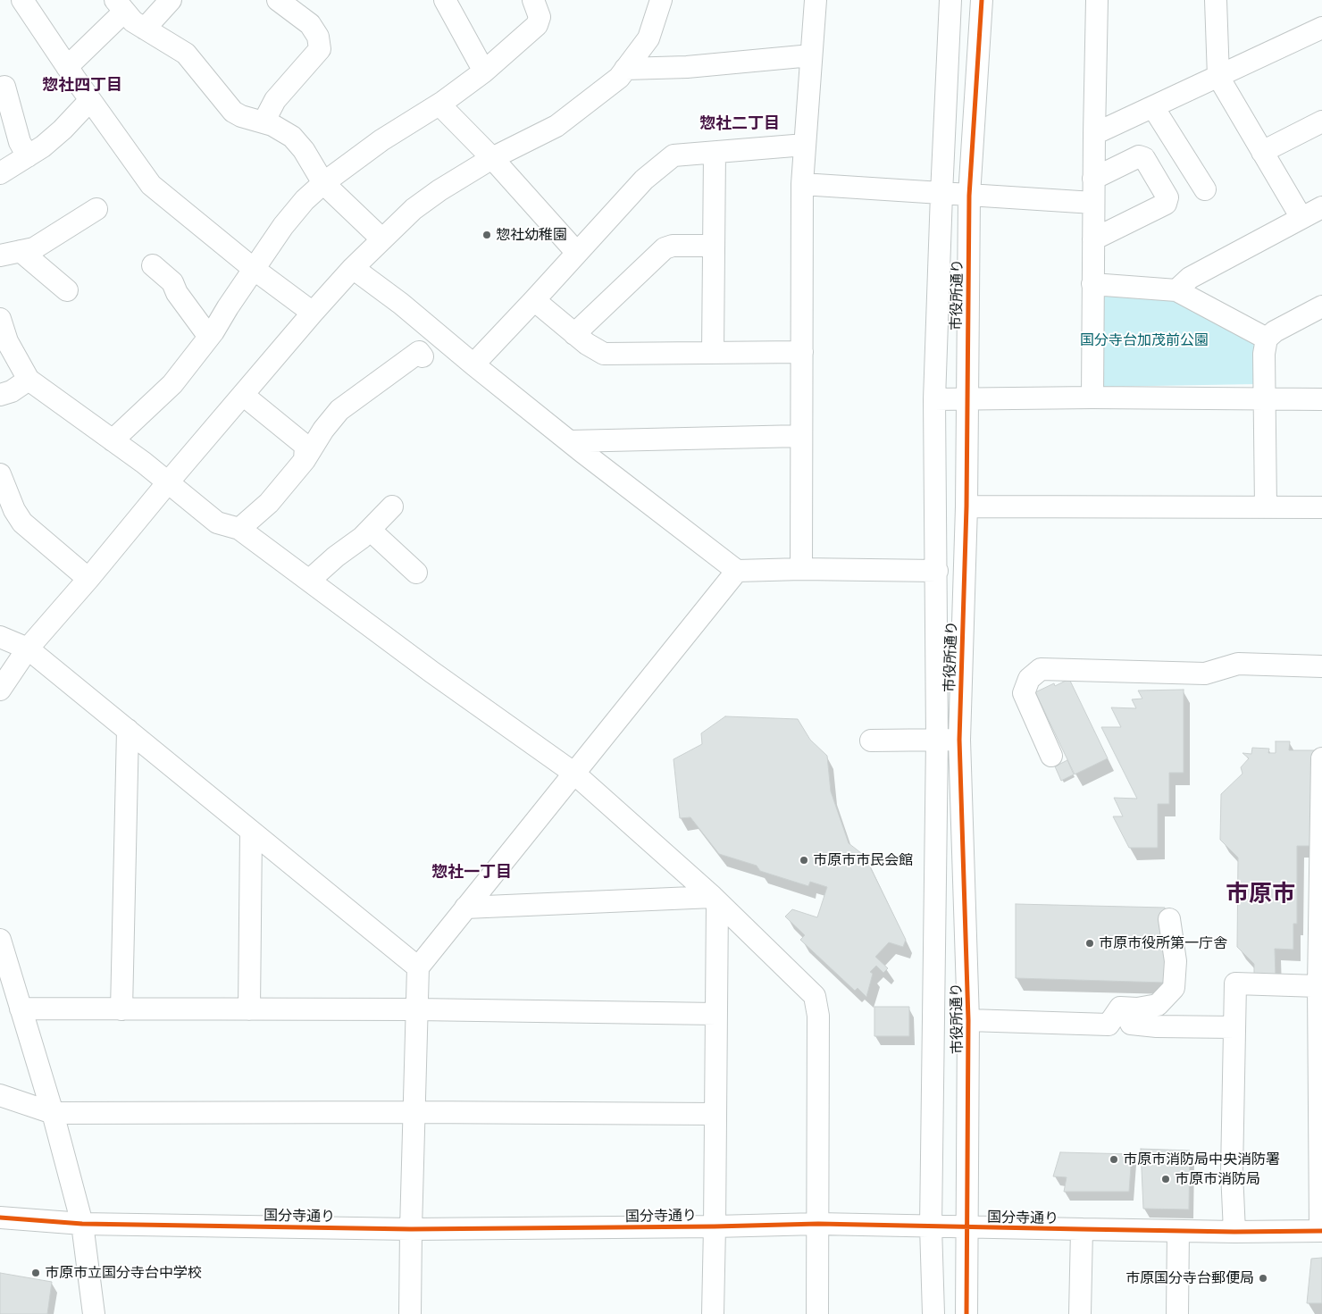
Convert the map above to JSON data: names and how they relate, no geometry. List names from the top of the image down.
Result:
{
  "streets": {
    "street": ["市役所通り", "国分寺通り"]
  },
  "crossings": [
    ["市役所通り", "国分寺通り"]
  ],
  "districts": [
    "惣社四丁目",
    "惣社二丁目",
    "惣社一丁目",
    "市原市"
  ],
  "parks": ["国分寺台加茂前公園"],
  "places": [
    "惣社幼稚園",
    "市原市市民会館",
    "市原市役所第一庁舎",
    "市原市消防局中央消防署",
    "市原市消防局",
    "市原市立国分寺台中学校",
    "市原国分寺台郵便局"
  ]
}
